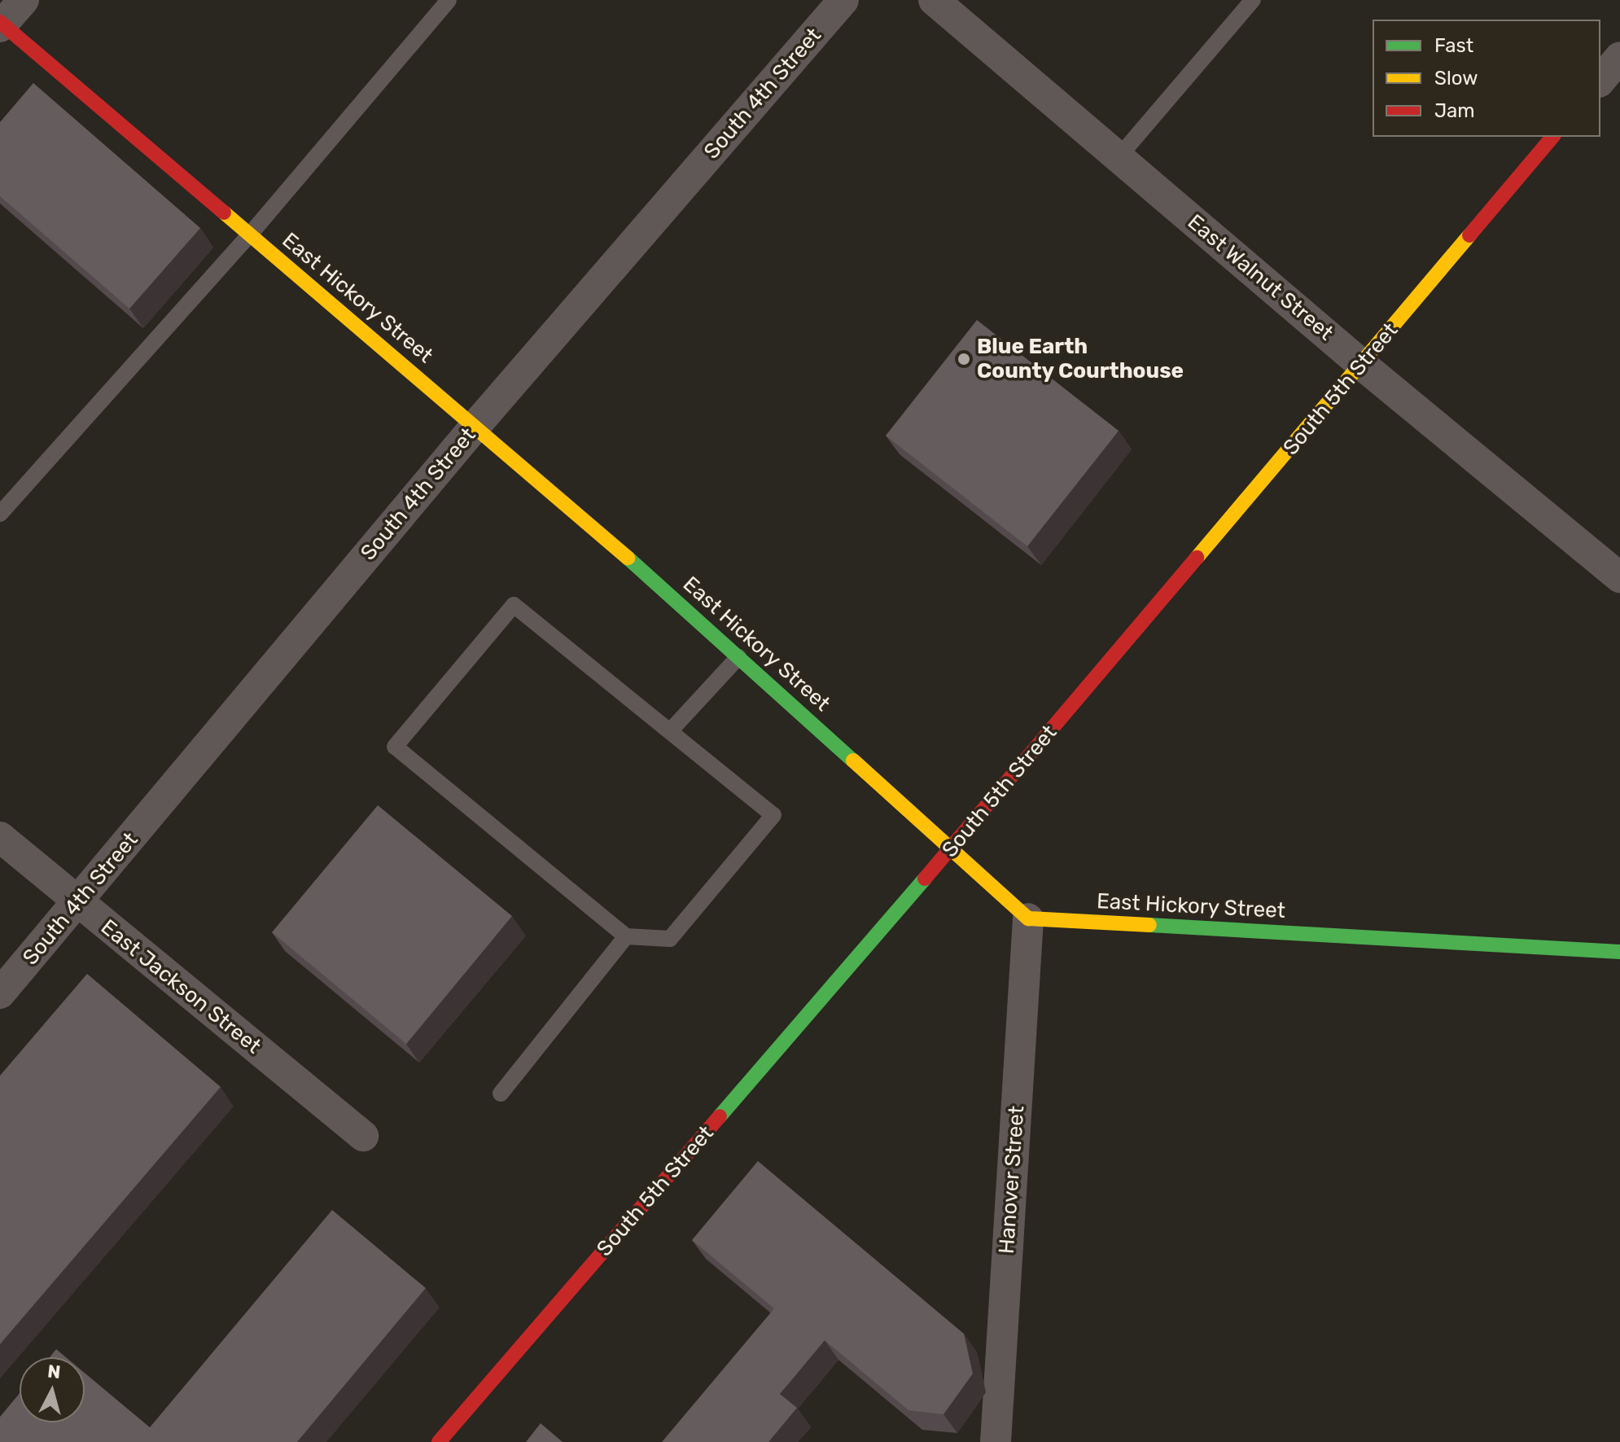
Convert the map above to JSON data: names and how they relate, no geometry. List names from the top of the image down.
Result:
{
  "streets": {
    "street": [
      "South 4th Street",
      "East Walnut Street",
      "East Hickory Street",
      "South 5th Street",
      "East Jackson Street",
      "Hanover Street"
    ]
  },
  "crossings": [
    ["South 4th Street", "East Hickory Street"],
    ["South 4th Street", "East Jackson Street"],
    ["East Walnut Street", "South 5th Street"],
    ["East Hickory Street", "South 5th Street"],
    ["East Hickory Street", "Hanover Street"]
  ],
  "places": ["Blue Earth County Courthouse"],
  "legend": ["Fast", "Slow", "Jam"],
  "north": "top"
}
